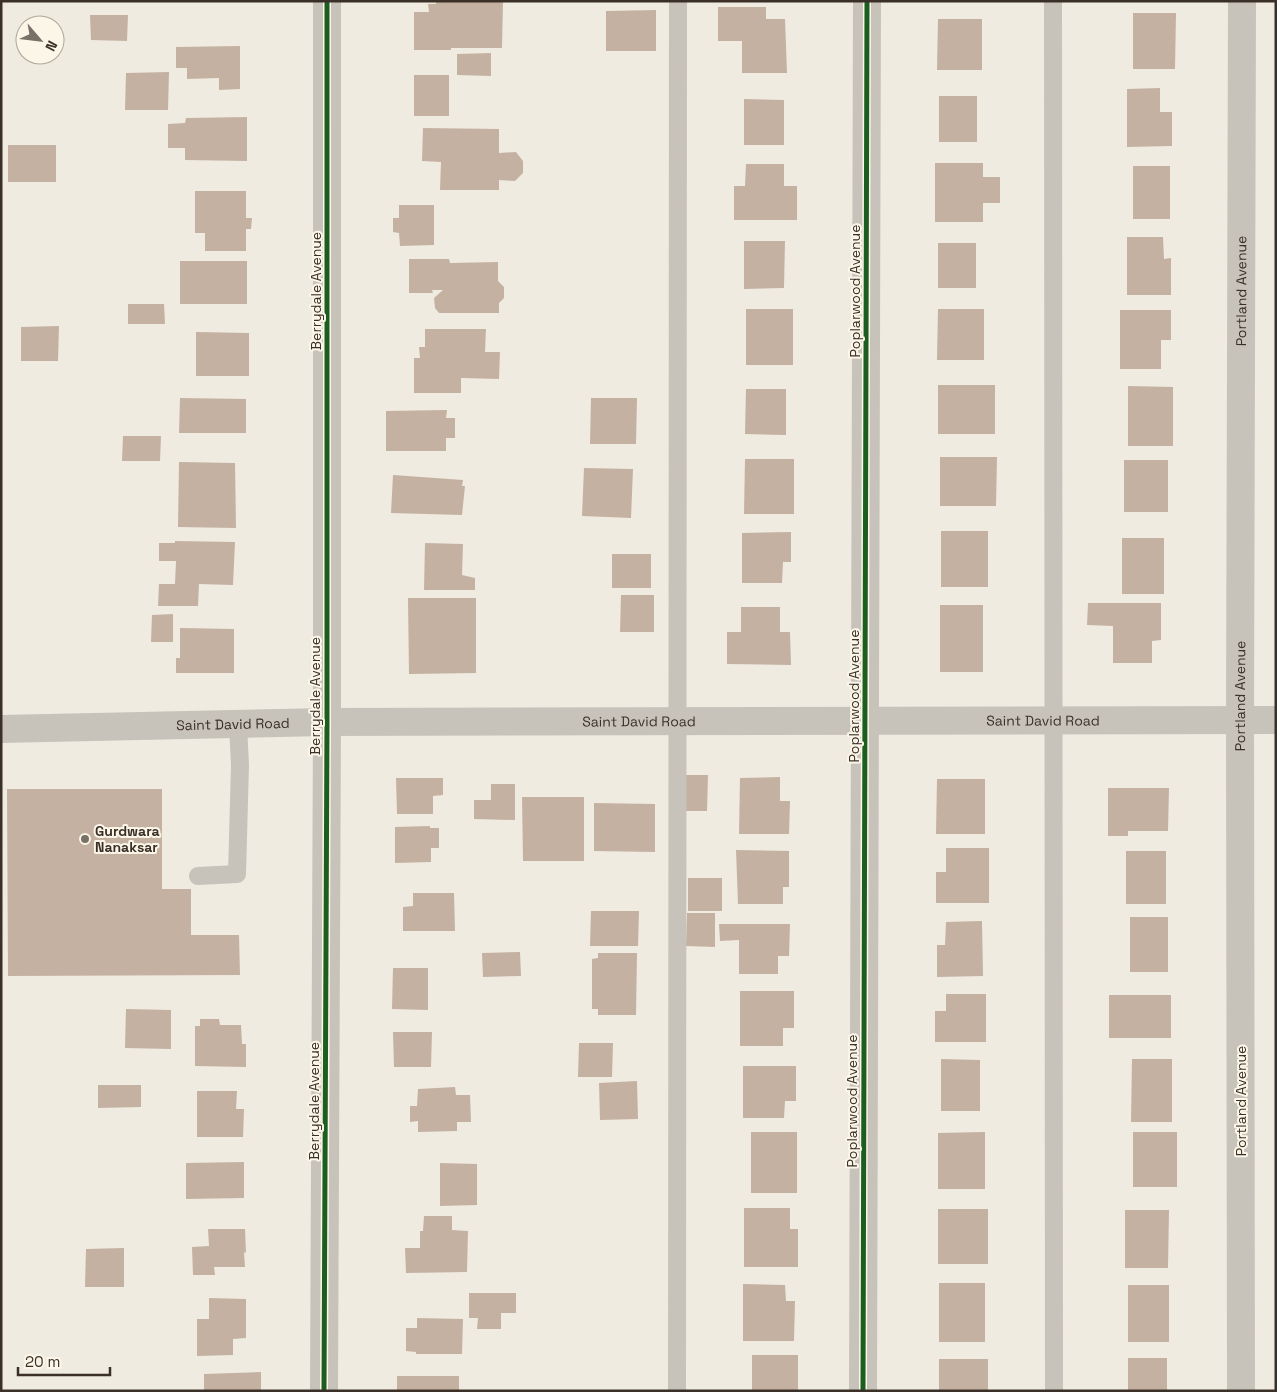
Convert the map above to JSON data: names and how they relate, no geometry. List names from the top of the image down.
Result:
{
  "streets": {
    "street": [
      "Berrydale Avenue",
      "Poplarwood Avenue",
      "Portland Avenue",
      "Saint David Road"
    ]
  },
  "crossings": [
    ["Berrydale Avenue", "Saint David Road"],
    ["Poplarwood Avenue", "Saint David Road"],
    ["Portland Avenue", "Saint David Road"]
  ],
  "places": ["Gurdwara Nanaksar"],
  "scale_bar": "20 m",
  "north": "bottom right"
}
